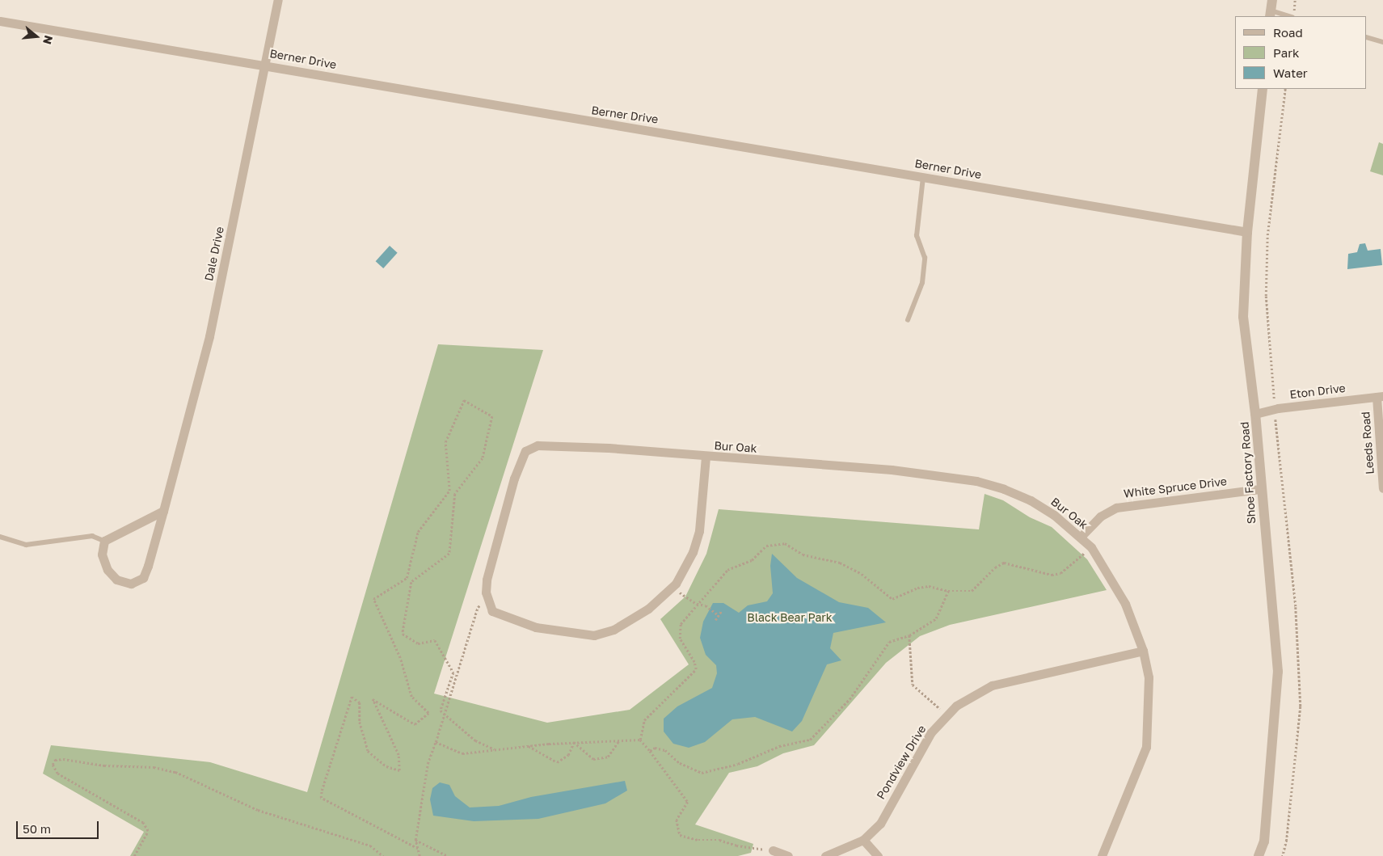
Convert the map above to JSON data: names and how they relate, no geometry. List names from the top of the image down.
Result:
{
  "streets": {
    "street": [
      "Berner Drive",
      "Dale Drive",
      "Eton Drive",
      "Leeds Road",
      "Bur Oak",
      "Shoe Factory Road",
      "White Spruce Drive",
      "Pondview Drive"
    ]
  },
  "crossings": [
    ["Berner Drive", "Dale Drive"],
    ["Berner Drive", "Shoe Factory Road"],
    ["Eton Drive", "Leeds Road"],
    ["Eton Drive", "Shoe Factory Road"],
    ["Bur Oak", "White Spruce Drive"],
    ["Bur Oak", "Pondview Drive"],
    ["Shoe Factory Road", "White Spruce Drive"]
  ],
  "parks": ["Black Bear Park"],
  "legend": ["Road", "Park", "Water"],
  "scale_bar": "50 m",
  "north": "right"
}
